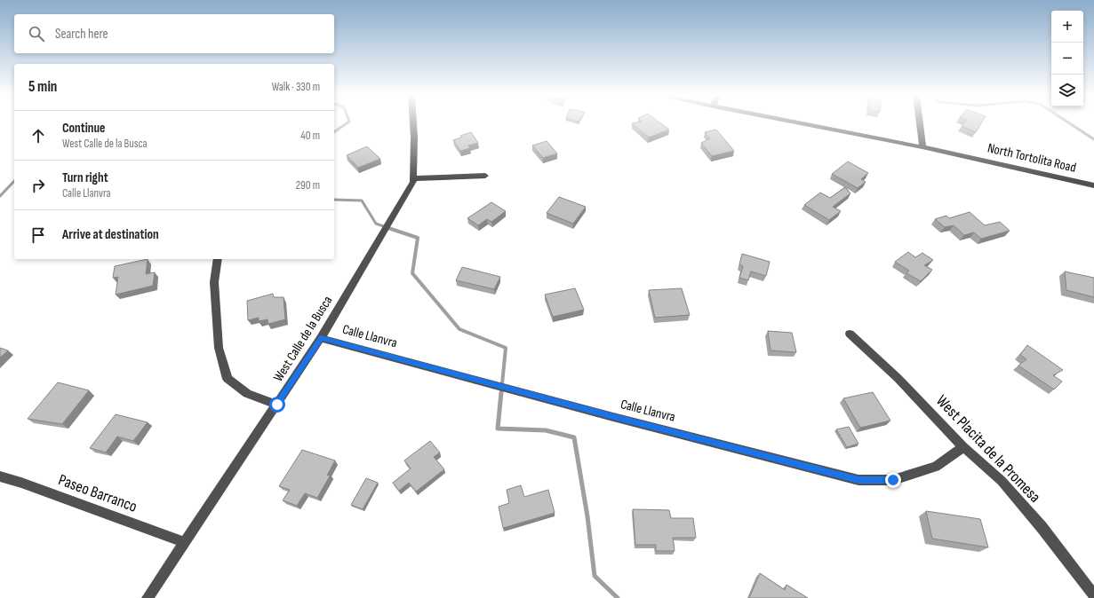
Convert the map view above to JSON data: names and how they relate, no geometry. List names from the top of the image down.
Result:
{
  "streets": {
    "street": [
      "North Tortolita Road",
      "Calle Llanvra",
      "West Calle de la Busca",
      "West Placita de la Promesa",
      "Paseo Barranco"
    ]
  },
  "crossings": [
    ["Calle Llanvra", "West Calle de la Busca"],
    ["Calle Llanvra", "West Placita de la Promesa"],
    ["West Calle de la Busca", "Paseo Barranco"]
  ],
  "page": {
    "map_buttons": ["+", "−"],
    "search": "Search here",
    "heading": ["5 min", "Walk · 330 m"],
    "list": [
      ["Continue", "West Calle de la Busca", "40 m"],
      ["Turn right", "Calle Llanvra", "290 m"],
      "Arrive at destination"
    ]
  }
}
